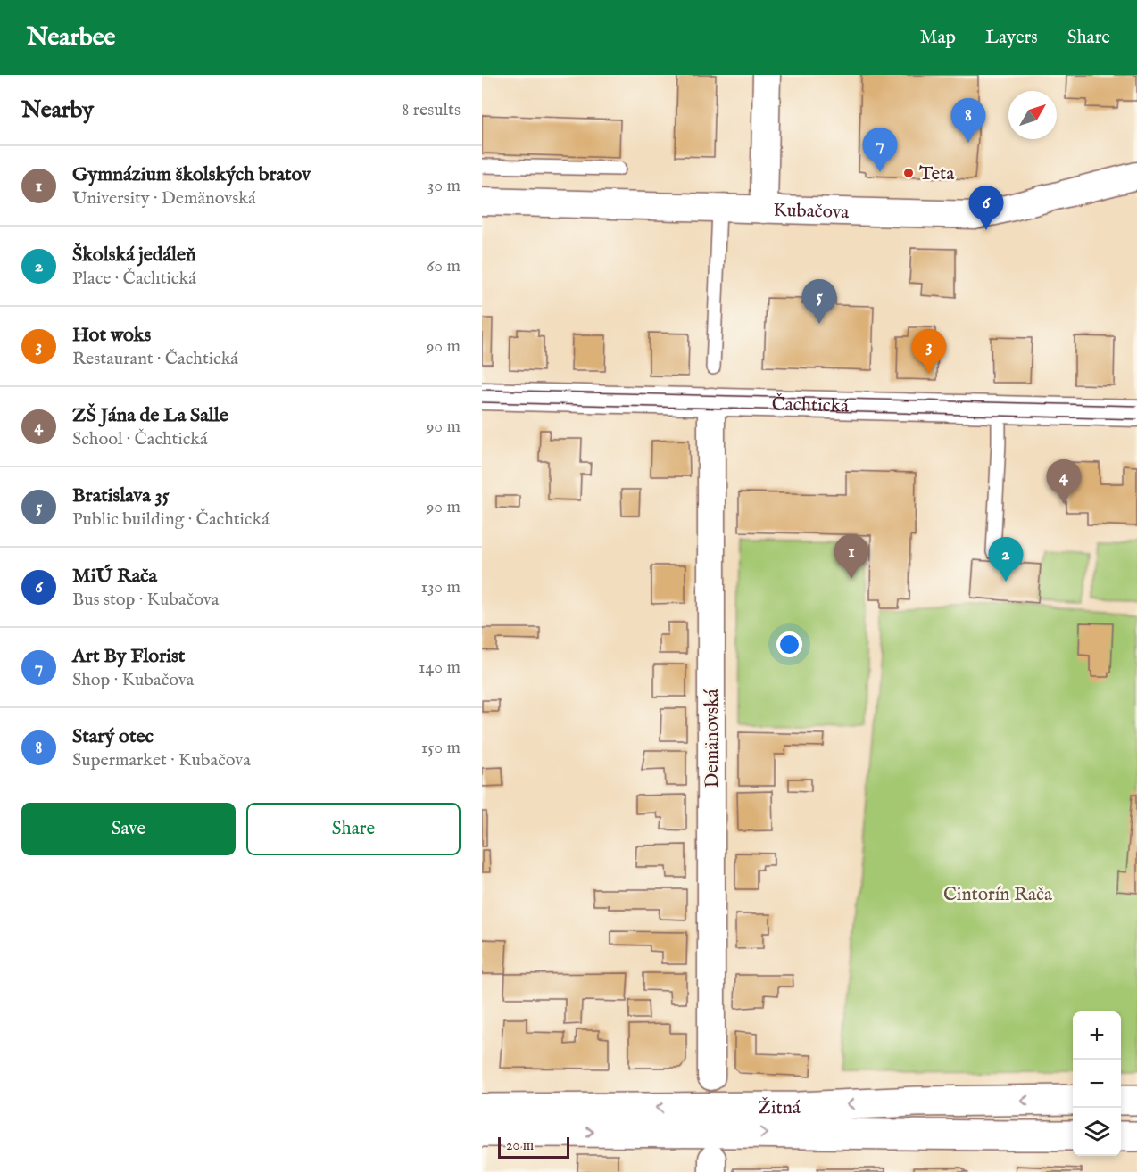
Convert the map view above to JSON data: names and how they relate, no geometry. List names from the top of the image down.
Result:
{
  "streets": {
    "main road": ["Žitná"],
    "street": ["Kubačova", "Čachtická", "Demänovská"]
  },
  "crossings": [
    ["Čachtická", "Demänovská"]
  ],
  "parks": ["Cintorín Rača"],
  "places": ["Teta"],
  "scale_bar": "20 m",
  "north": "top right",
  "page": {
    "header": "Nearbee",
    "nav": ["Map", "Layers", "Share"],
    "heading": ["Nearby", "8 results"],
    "pins": [
      "8",
      "7",
      "6",
      "5",
      "3",
      "4",
      "1",
      "2"
    ],
    "list": [
      {
        "mark": "1",
        "name": "Gymnázium školských bratov",
        "note": "University · Demänovská",
        "value": "30 m"
      },
      {
        "mark": "2",
        "name": "Školská jedáleň",
        "note": "Place · Čachtická",
        "value": "60 m"
      },
      {
        "mark": "3",
        "name": "Hot woks",
        "note": "Restaurant · Čachtická",
        "value": "90 m"
      },
      {
        "mark": "4",
        "name": "ZŠ Jána de La Salle",
        "note": "School · Čachtická",
        "value": "90 m"
      },
      {
        "mark": "5",
        "name": "Bratislava 35",
        "note": "Public building · Čachtická",
        "value": "90 m"
      },
      {
        "mark": "6",
        "name": "MiÚ Rača",
        "note": "Bus stop · Kubačova",
        "value": "130 m"
      },
      {
        "mark": "7",
        "name": "Art By Florist",
        "note": "Shop · Kubačova",
        "value": "140 m"
      },
      {
        "mark": "8",
        "name": "Starý otec",
        "note": "Supermarket · Kubačova",
        "value": "150 m"
      }
    ],
    "buttons": ["Save", "Share"],
    "map_buttons": ["+", "−"],
    "scale": "20 m"
  }
}
